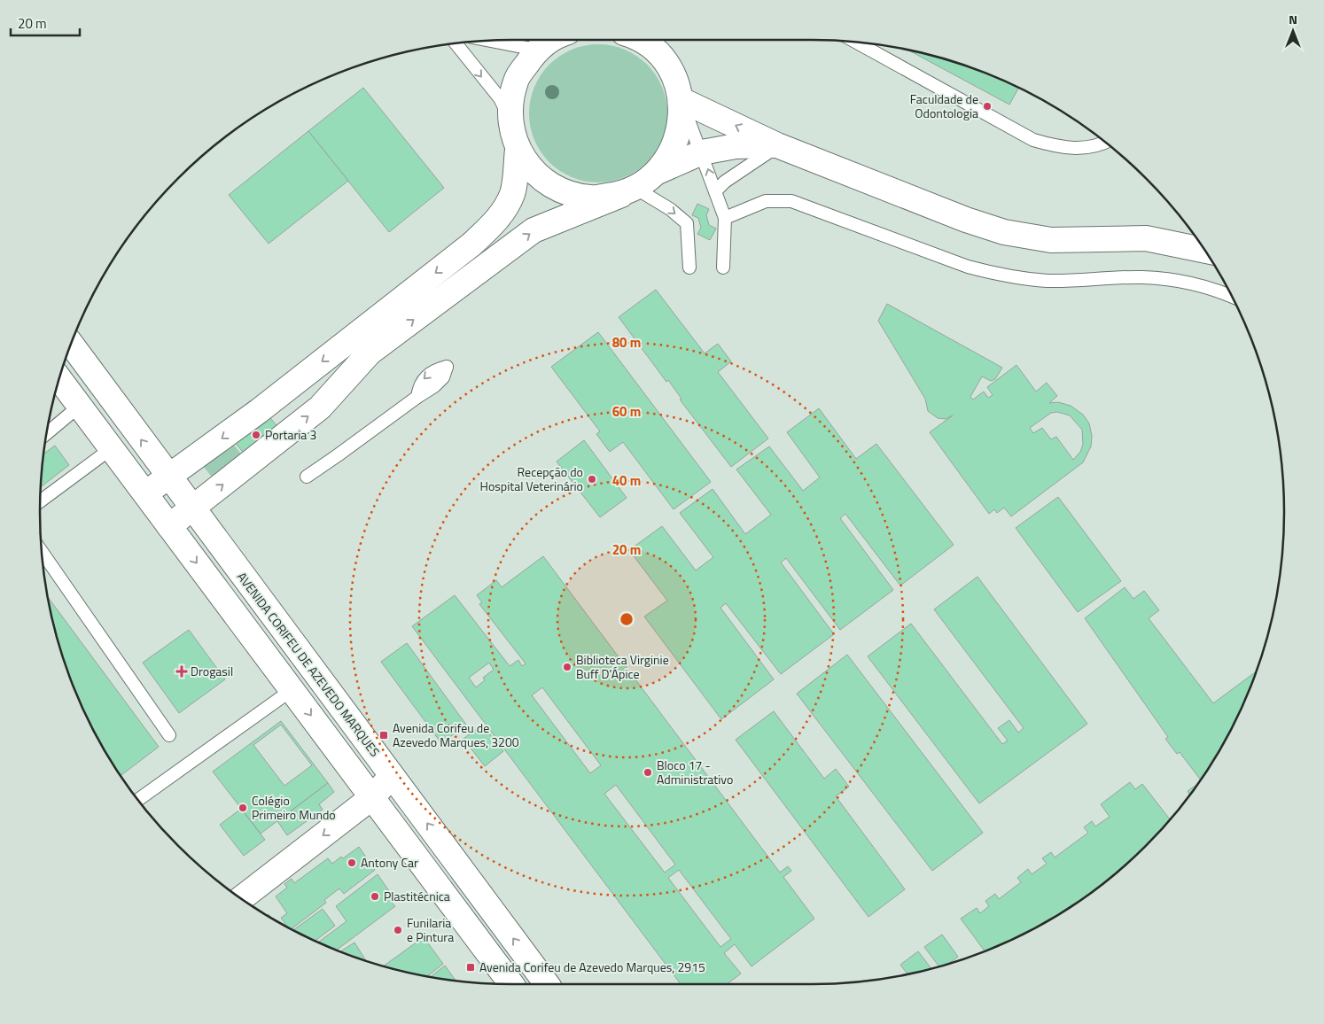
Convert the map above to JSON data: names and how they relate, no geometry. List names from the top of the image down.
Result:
{
  "streets": {
    "street": ["AVENIDA CORIFEU DE AZEVEDO MARQUES"]
  },
  "places": {
    "other": [
      "Faculdade de Odontologia",
      "Portaria 3",
      "Recepção do Hospital Veterinário",
      "Biblioteca Virginie Buff D'Ápice",
      "Bloco 17 - Administrativo",
      "Colégio Primeiro Mundo",
      "Antony Car",
      "Plastitécnica",
      "Funilaria e Pintura"
    ],
    "health": ["Drogasil"],
    "transit": ["Avenida Corifeu de Azevedo Marques, 3200", "Avenida Corifeu de Azevedo Marques, 2915"]
  },
  "scale_bar": "20 m",
  "north": "top",
  "rings": [
    "80 m",
    "60 m",
    "40 m",
    "20 m"
  ]
}
